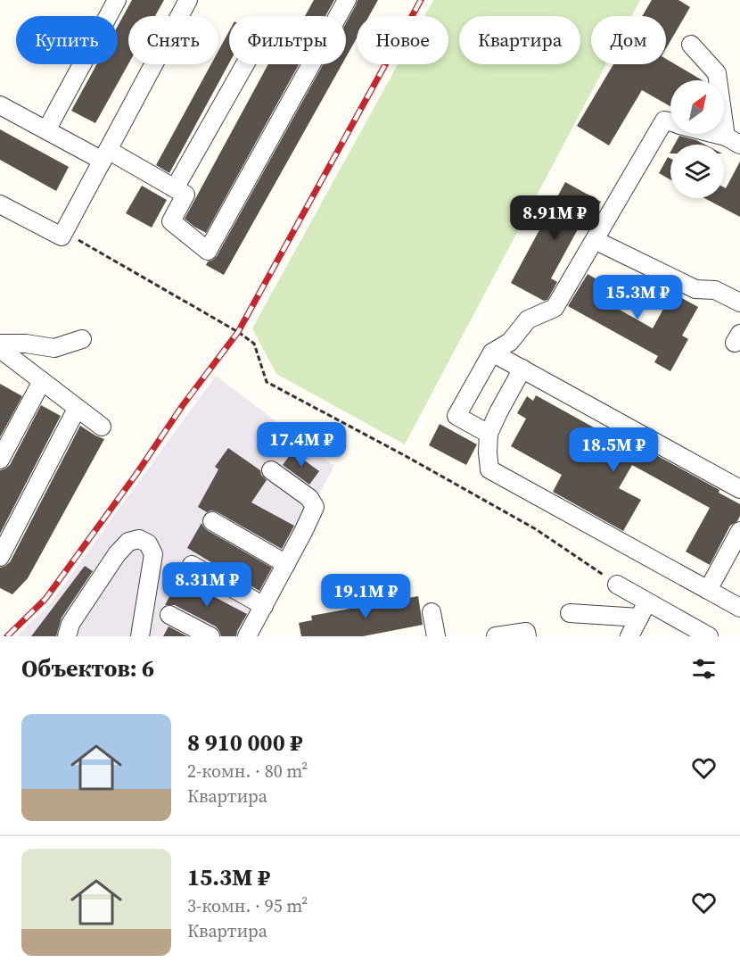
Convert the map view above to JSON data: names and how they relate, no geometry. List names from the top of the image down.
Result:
{
  "north": "top right",
  "page": {
    "chip": [
      "Купить",
      "Снять",
      "Фильтры",
      "Новое",
      "Квартира",
      "Дом"
    ],
    "price": [
      "8.91M ₽",
      "15.3M ₽",
      "17.4M ₽",
      "18.5M ₽",
      "8.31M ₽",
      "19.1M ₽"
    ],
    "heading": "Объектов: 6",
    "list": [
      {
        "name": "8 910 000 ₽",
        "note": "2-комн. · 80 m² · Квартира"
      },
      {
        "name": "15.3M ₽",
        "note": "3-комн. · 95 m² · Квартира"
      }
    ]
  }
}
